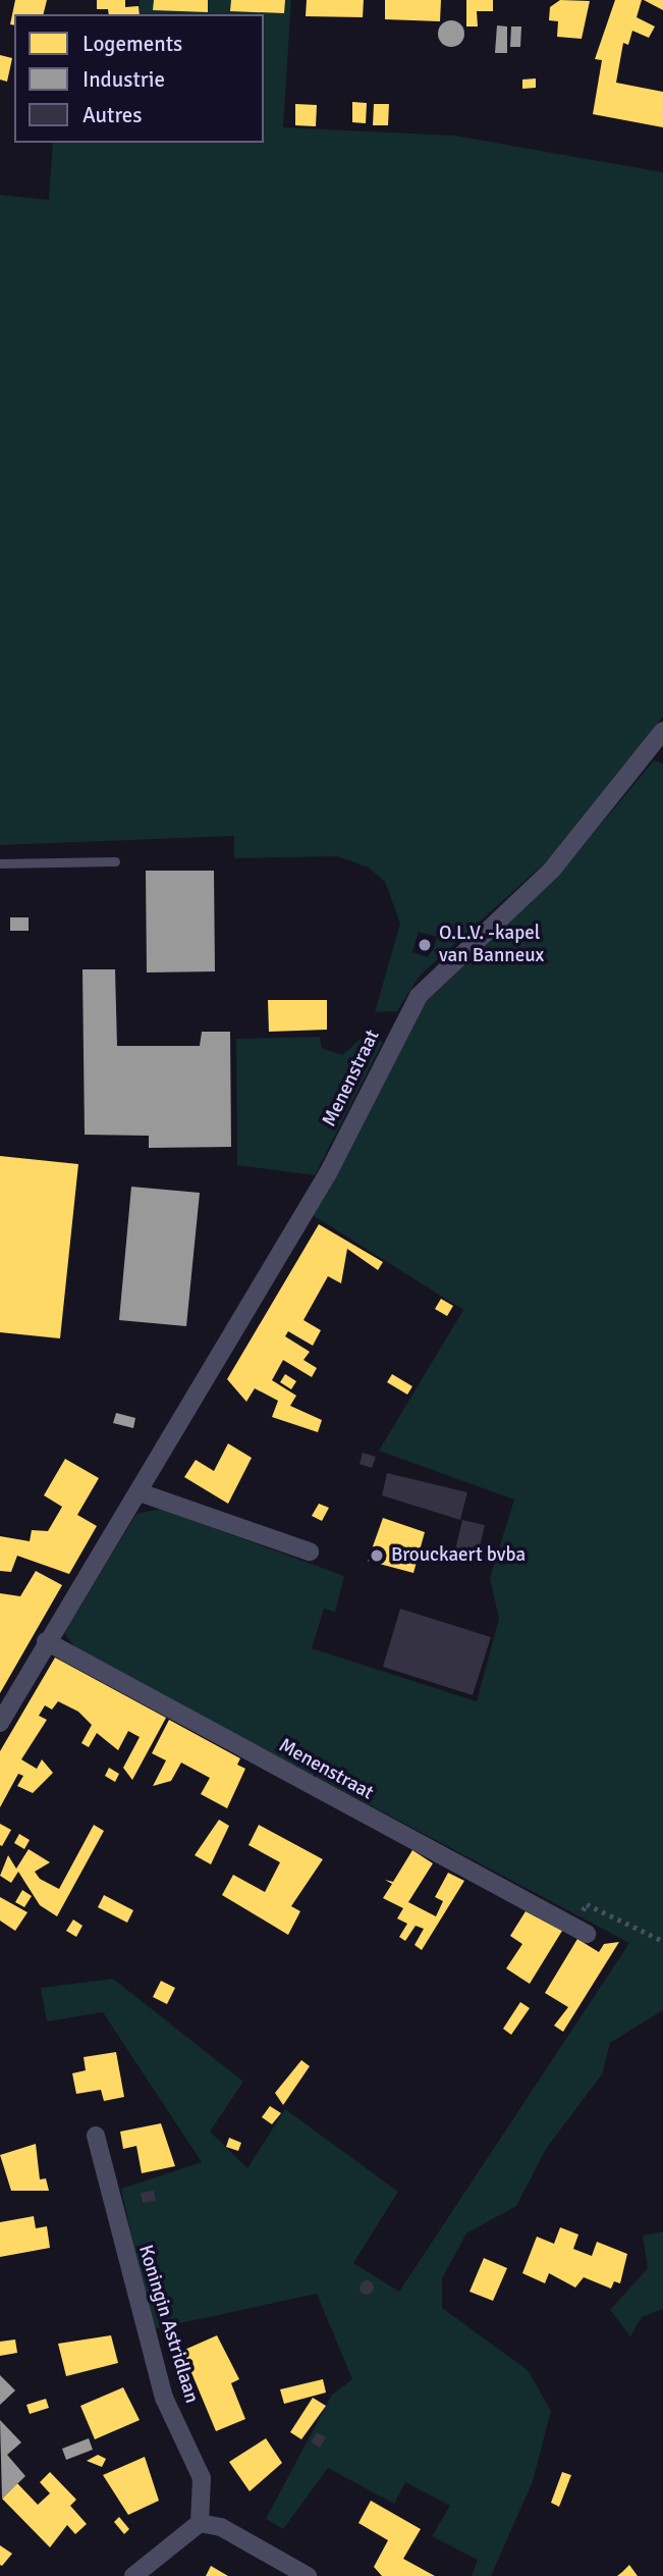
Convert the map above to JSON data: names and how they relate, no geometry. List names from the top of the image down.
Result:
{
  "streets": {
    "street": ["Menenstraat", "Koningin Astridlaan"]
  },
  "places": ["O.L.V. -kapel van Banneux", "Brouckaert bvba"],
  "legend": ["Logements", "Industrie", "Autres"]
}
